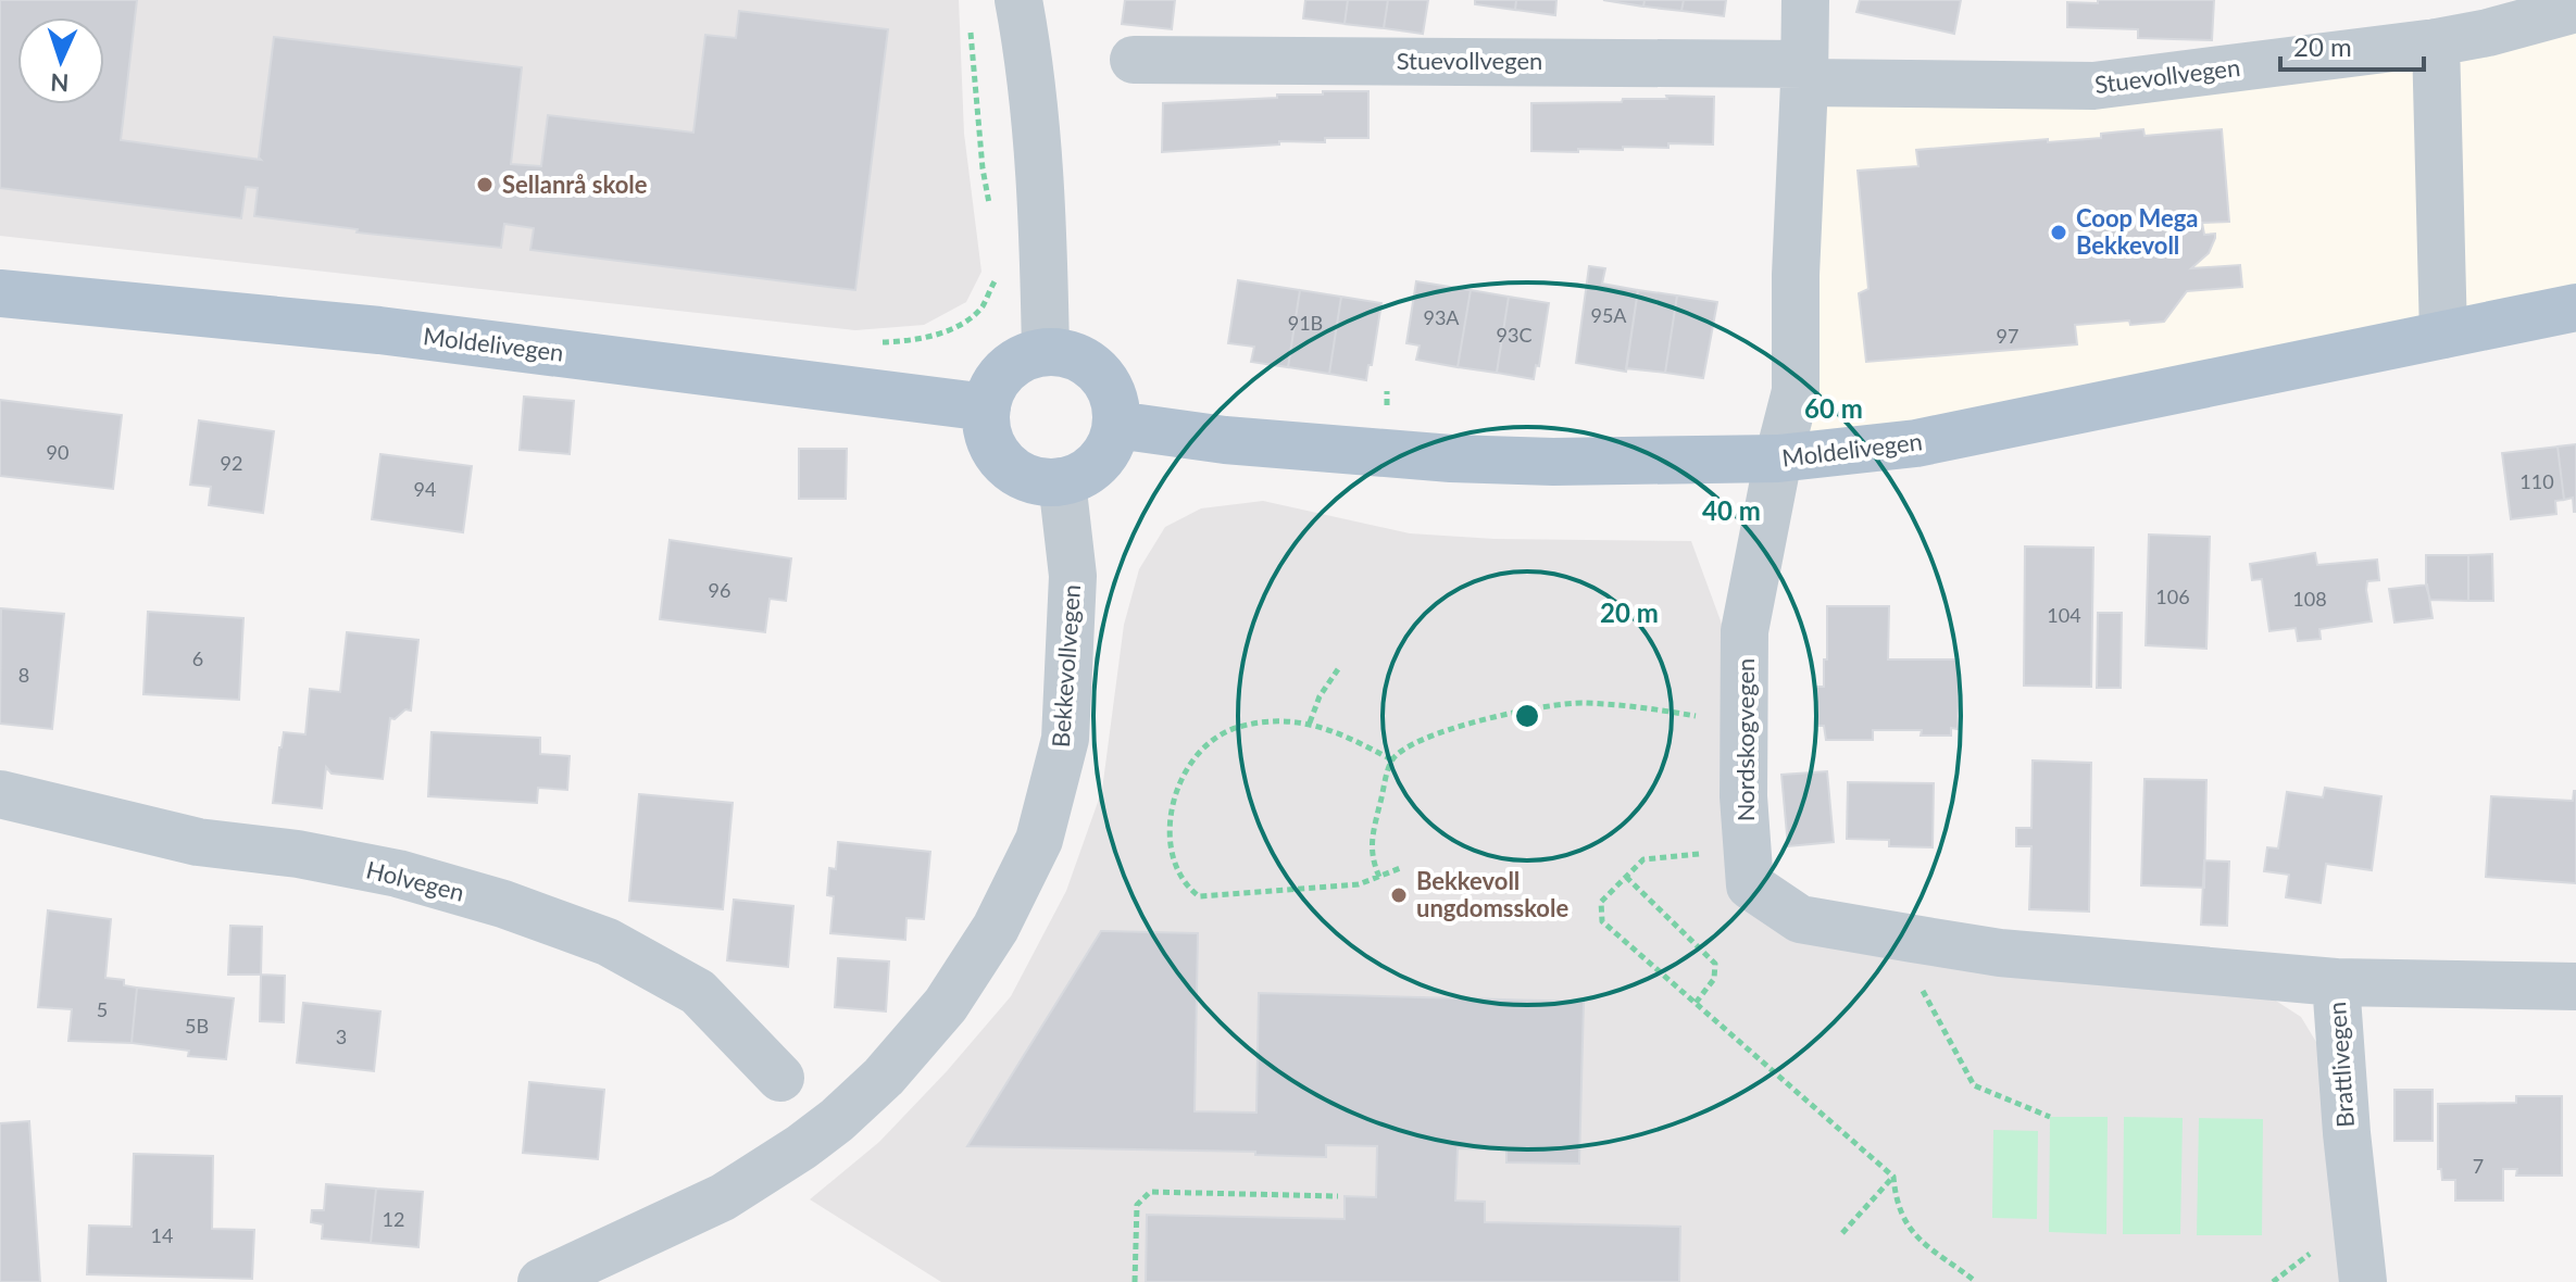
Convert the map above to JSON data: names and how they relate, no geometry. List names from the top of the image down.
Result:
{
  "streets": {
    "main road": ["Moldelivegen"],
    "street": [
      "Stuevollvegen",
      "Bekkevollvegen",
      "Nordskogvegen",
      "Holvegen",
      "Brattlivegen"
    ]
  },
  "crossings": [
    ["Stuevollvegen", "Nordskogvegen"],
    ["Moldelivegen", "Bekkevollvegen"],
    ["Moldelivegen", "Nordskogvegen"],
    ["Nordskogvegen", "Brattlivegen"]
  ],
  "places": ["Sellanrå skole", "Coop Mega Bekkevoll", "Bekkevoll ungdomsskole"],
  "house_numbers": [
    "95A",
    "93A",
    "91B",
    "93C",
    "97",
    "90",
    "92",
    "110",
    "94",
    "96",
    "106",
    "108",
    "104",
    "6",
    "8",
    "5",
    "5B",
    "3",
    "7",
    "12",
    "14"
  ],
  "scale_bar": "20 m",
  "north": "bottom",
  "rings": ["60 m", "40 m", "20 m"]
}
